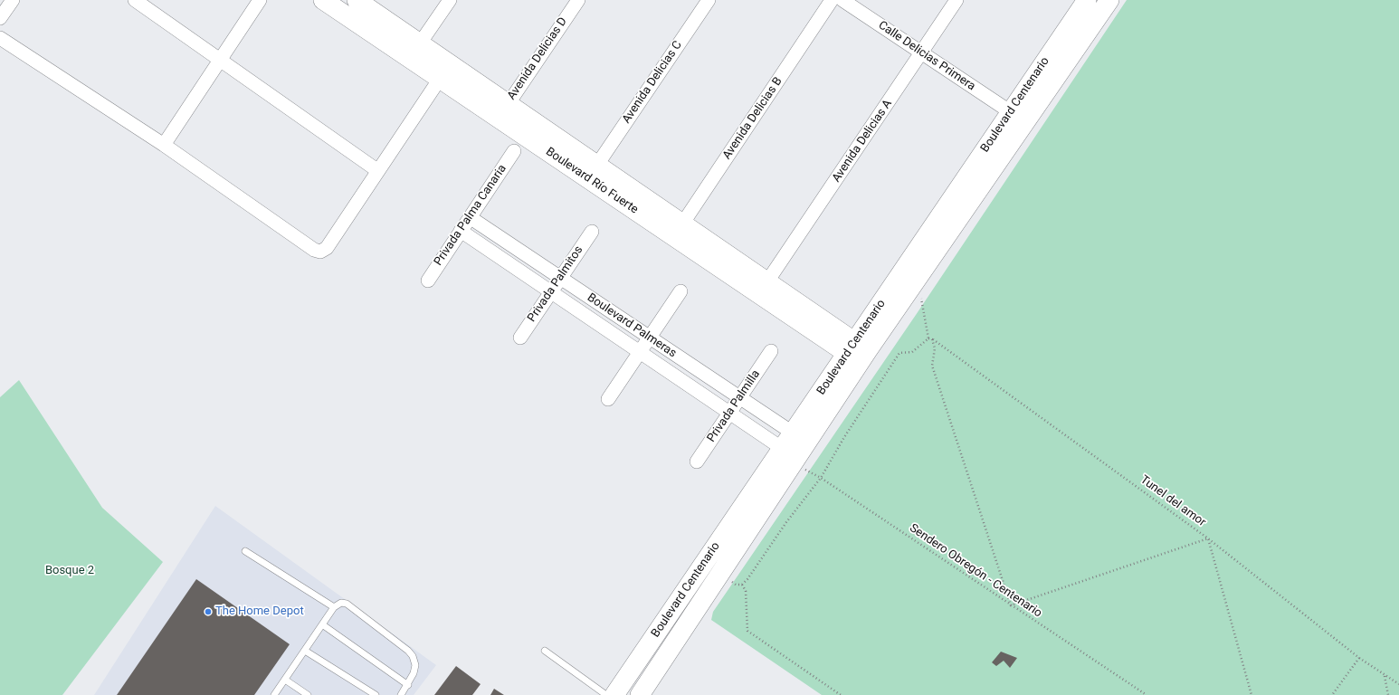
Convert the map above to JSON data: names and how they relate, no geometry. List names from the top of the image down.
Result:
{
  "streets": {
    "main road": ["Boulevard Centenario", "Boulevard Río Fuerte"],
    "street": [
      "Calle Delicias Primera",
      "Avenida Delicias D",
      "Avenida Delicias C",
      "Avenida Delicias B",
      "Avenida Delicias A",
      "Privada Palma Canaria",
      "Privada Palmitos",
      "Boulevard Palmeras",
      "Privada Palmilla"
    ],
    "path": ["Tunel del amor", "Sendero Obregón - Centenario"]
  },
  "crossings": [
    ["Calle Delicias Primera", "Boulevard Centenario"],
    ["Calle Delicias Primera", "Avenida Delicias A"],
    ["Avenida Delicias D", "Boulevard Río Fuerte"],
    ["Avenida Delicias C", "Boulevard Río Fuerte"],
    ["Boulevard Centenario", "Boulevard Río Fuerte"],
    ["Boulevard Centenario", "Boulevard Palmeras"],
    ["Boulevard Centenario", "Sendero Obregón - Centenario"],
    ["Avenida Delicias B", "Boulevard Río Fuerte"],
    ["Avenida Delicias A", "Boulevard Río Fuerte"],
    ["Privada Palma Canaria", "Boulevard Palmeras"],
    ["Privada Palmitos", "Boulevard Palmeras"],
    ["Boulevard Palmeras", "Privada Palmilla"],
    ["Boulevard Palmeras", "Sendero Obregón - Centenario"]
  ],
  "parks": ["Bosque 2"],
  "places": ["The Home Depot"]
}
